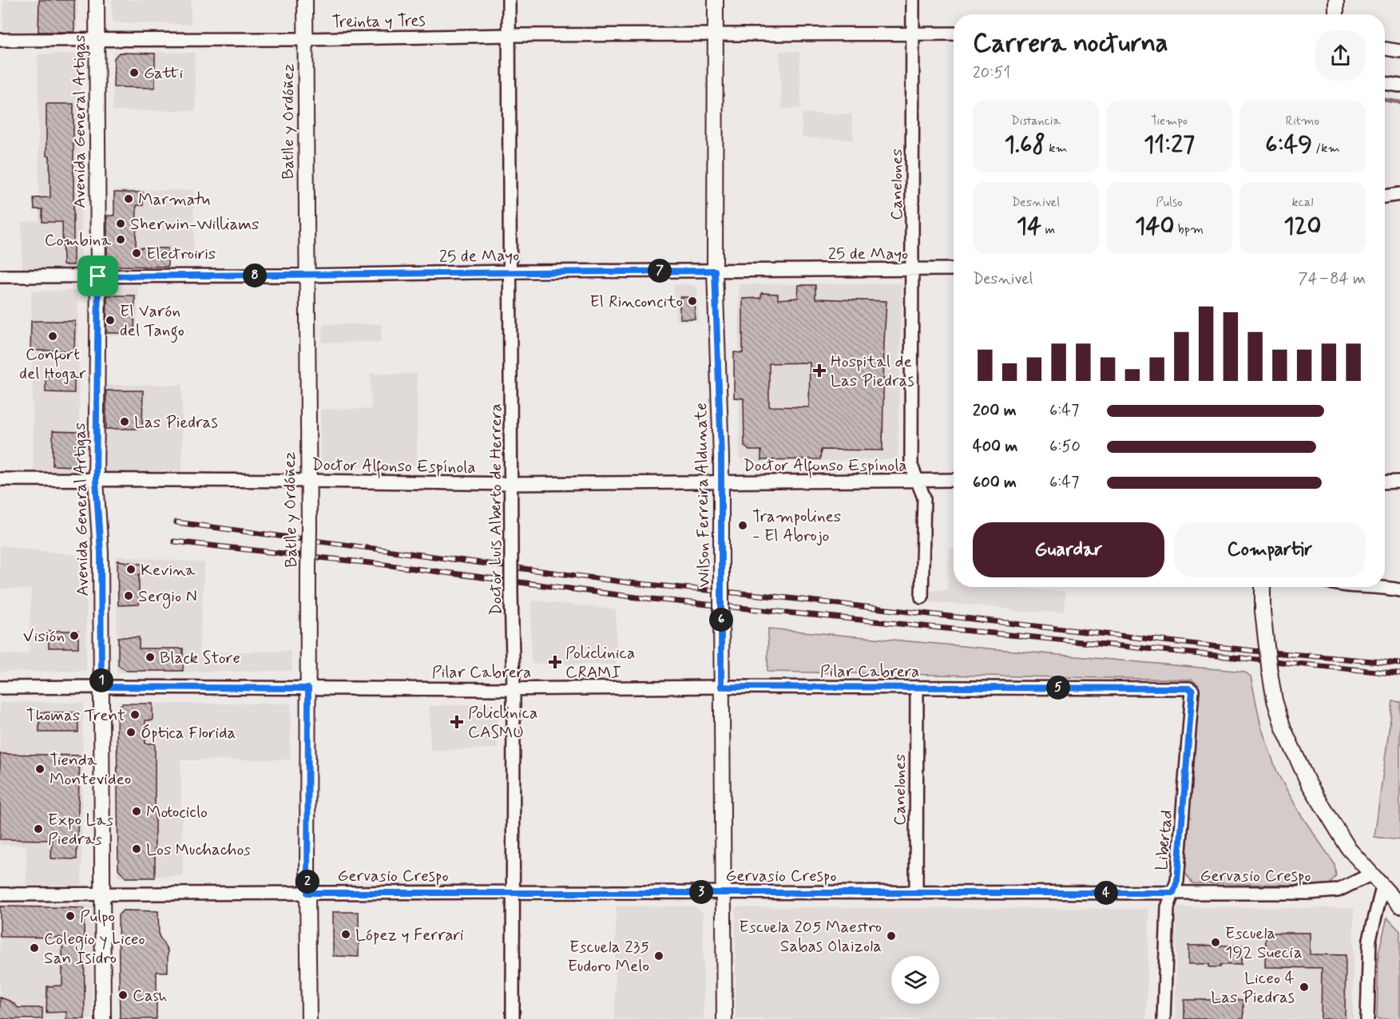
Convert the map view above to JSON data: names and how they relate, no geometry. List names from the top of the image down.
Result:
{
  "streets": {
    "street": [
      "Treinta y Tres",
      "Avenida General Artigas",
      "Batlle y Ordóñez",
      "Canelones",
      "25 de Mayo",
      "Doctor Alfonso Espínola",
      "Wilson Ferreira Aldunate",
      "Doctor Luis Alberto de Herrera",
      "Pilar Cabrera",
      "Libertad",
      "Gervasio Crespo"
    ]
  },
  "crossings": [
    ["Treinta y Tres", "Avenida General Artigas"],
    ["Treinta y Tres", "Batlle y Ordóñez"],
    ["Treinta y Tres", "Canelones"],
    ["Treinta y Tres", "Wilson Ferreira Aldunate"],
    ["Treinta y Tres", "Doctor Luis Alberto de Herrera"],
    ["Avenida General Artigas", "25 de Mayo"],
    ["Avenida General Artigas", "Doctor Alfonso Espínola"],
    ["Avenida General Artigas", "Pilar Cabrera"],
    ["Avenida General Artigas", "Gervasio Crespo"],
    ["Batlle y Ordóñez", "25 de Mayo"],
    ["Batlle y Ordóñez", "Doctor Alfonso Espínola"],
    ["Batlle y Ordóñez", "Pilar Cabrera"],
    ["Batlle y Ordóñez", "Gervasio Crespo"],
    ["Canelones", "25 de Mayo"],
    ["Canelones", "Doctor Alfonso Espínola"],
    ["Canelones", "Pilar Cabrera"],
    ["Canelones", "Gervasio Crespo"],
    ["25 de Mayo", "Wilson Ferreira Aldunate"],
    ["25 de Mayo", "Doctor Luis Alberto de Herrera"],
    ["Doctor Alfonso Espínola", "Wilson Ferreira Aldunate"],
    ["Doctor Alfonso Espínola", "Doctor Luis Alberto de Herrera"],
    ["Wilson Ferreira Aldunate", "Pilar Cabrera"],
    ["Wilson Ferreira Aldunate", "Gervasio Crespo"],
    ["Doctor Luis Alberto de Herrera", "Pilar Cabrera"],
    ["Doctor Luis Alberto de Herrera", "Gervasio Crespo"],
    ["Pilar Cabrera", "Libertad"],
    ["Libertad", "Gervasio Crespo"]
  ],
  "places": {
    "other": [
      "Gatti",
      "Marmatu",
      "Sherwin-Williams",
      "Combina",
      "Electroiris",
      "El Rinconcito",
      "El Varón del Tango",
      "Confort del Hogar",
      "Las Piedras",
      "Trampolines - El Abrojo",
      "Kevina",
      "Sergio N",
      "Visión",
      "Black Store",
      "Thomas Trent",
      "Óptica Florida",
      "Tienda Montevideo",
      "Motociclo",
      "Expo Las Piedras",
      "Los Muchachos",
      "Pulpo",
      "López y Ferrari",
      "Escuela 205 Maestro Sabas Olaizola",
      "Escuela 192 Suecia",
      "Colegio y Liceo San Isidro",
      "Escuela 235 Eudoro Melo",
      "Liceo 4 Las Piedras",
      "Cash"
    ],
    "health": ["Hospital de Las Piedras", "Policlinica CRAMI", "Policlinica CASMU"]
  },
  "page": {
    "heading": ["Carrera nocturna", "20:51"],
    "stats": [
      ["Distancia", "1.68 km"],
      ["Tiempo", "11:27"],
      ["Ritmo", "6:49 /km"],
      ["Desnivel", "14 m"],
      ["Pulso", "140 bpm"],
      ["kcal", "120"]
    ],
    "pins": [
      "7",
      "8",
      "6",
      "1",
      "5",
      "2",
      "3",
      "4"
    ],
    "chart": ["Desnivel", "74–84 m"],
    "list": [
      {
        "name": "200 m",
        "note": "6:47"
      },
      {
        "name": "400 m",
        "note": "6:50"
      },
      {
        "name": "600 m",
        "note": "6:47"
      }
    ],
    "buttons": ["Guardar", "Compartir"]
  }
}
